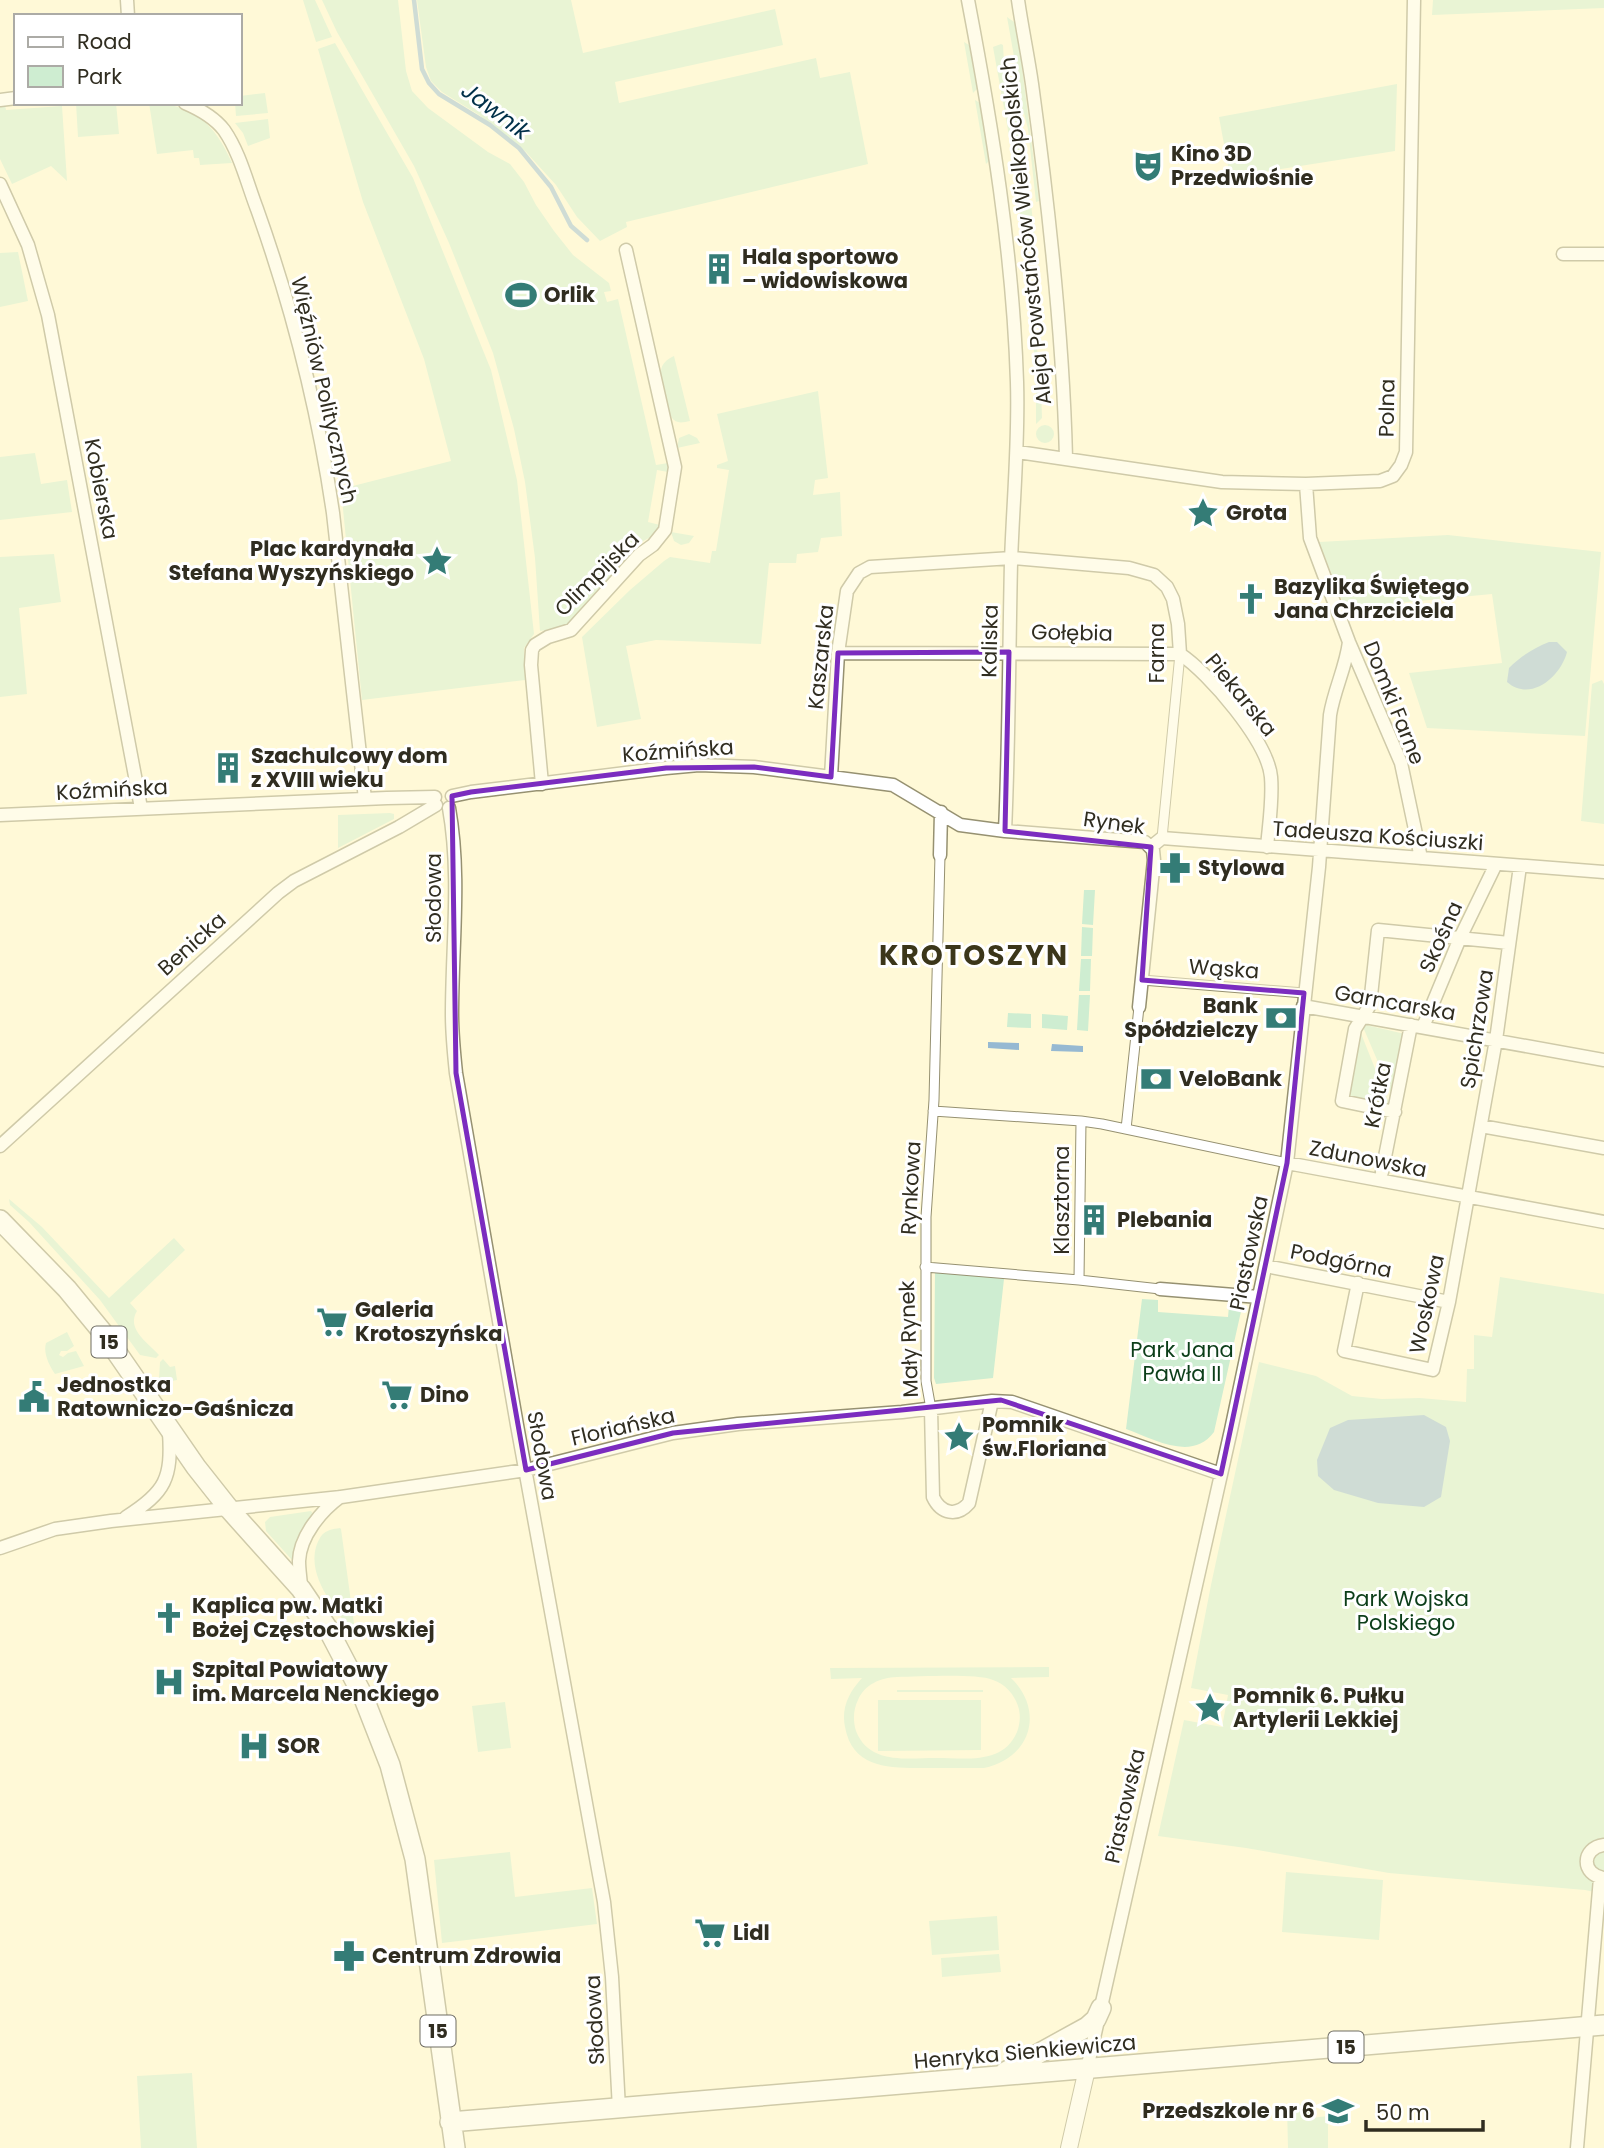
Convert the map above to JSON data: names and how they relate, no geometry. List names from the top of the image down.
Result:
{
  "streets": {
    "main road": ["15", "Henryka Sienkiewicza"],
    "street": [
      "Aleja Powstańców Wielkopolskich",
      "Więźniów Politycznych",
      "Polna",
      "Kobierska",
      "Olimpijska",
      "Gołębia",
      "Kaliska",
      "Farna",
      "Kaszarska",
      "Piekarska",
      "Domki Farne",
      "Koźmińska",
      "Rynek",
      "Tadeusza Kościuszki",
      "Słodowa",
      "Skośna",
      "Benicka",
      "Wąska",
      "Garncarska",
      "Spichrzowa",
      "Krótka",
      "Zdunowska",
      "Rynkowa",
      "Klasztorna",
      "Piastowska",
      "Podgórna",
      "Woskowa",
      "Mały Rynek",
      "Floriańska"
    ]
  },
  "crossings": [
    ["Aleja Powstańców Wielkopolskich", "Polna"],
    ["Aleja Powstańców Wielkopolskich", "Kaliska"],
    ["Więźniów Politycznych", "Koźmińska"],
    ["Polna", "Kaliska"],
    ["Polna", "Domki Farne"],
    ["Kobierska", "Koźmińska"],
    ["Olimpijska", "Koźmińska"],
    ["Gołębia", "Kaliska"],
    ["Gołębia", "Farna"],
    ["Gołębia", "Kaszarska"],
    ["Gołębia", "Piekarska"],
    ["Kaliska", "Farna"],
    ["Kaliska", "Kaszarska"],
    ["Kaliska", "Rynek"],
    ["Farna", "Kaszarska"],
    ["Farna", "Piekarska"],
    ["Farna", "Tadeusza Kościuszki"],
    ["Kaszarska", "Koźmińska"],
    ["Piekarska", "Tadeusza Kościuszki"],
    ["Domki Farne", "Tadeusza Kościuszki"],
    ["Domki Farne", "Piastowska"],
    ["Koźmińska", "Rynek"],
    ["Koźmińska", "Słodowa"],
    ["Koźmińska", "Benicka"],
    ["Rynek", "Wąska"],
    ["Rynek", "Zdunowska"],
    ["Tadeusza Kościuszki", "Skośna"],
    ["Tadeusza Kościuszki", "Spichrzowa"],
    ["Tadeusza Kościuszki", "Piastowska"],
    ["Słodowa", "Benicka"],
    ["Słodowa", "Floriańska"],
    ["Słodowa", "Henryka Sienkiewicza"],
    ["Skośna", "Garncarska"],
    ["Skośna", "Krótka"],
    ["Wąska", "Garncarska"],
    ["Wąska", "Piastowska"],
    ["Garncarska", "Spichrzowa"],
    ["Garncarska", "Krótka"],
    ["Garncarska", "Piastowska"],
    ["Spichrzowa", "Zdunowska"],
    ["Spichrzowa", "Woskowa"],
    ["Zdunowska", "Piastowska"],
    ["Zdunowska", "Woskowa"],
    ["Rynkowa", "Mały Rynek"],
    ["Piastowska", "Podgórna"],
    ["Piastowska", "Mały Rynek"],
    ["Piastowska", "Henryka Sienkiewicza"],
    ["Podgórna", "Woskowa"],
    ["Mały Rynek", "Floriańska"],
    ["15", "Floriańska"],
    ["15", "Henryka Sienkiewicza"]
  ],
  "districts": ["KROTOSZYN"],
  "water": ["Jawnik"],
  "parks": ["Park Jana Pawła II", "Park Wojska Polskiego"],
  "places": {
    "theatre": ["Kino 3D Przedwiośnie"],
    "building": ["Hala sportowo – widowiskowa", "Szachulcowy dom z XVIII wieku", "Plebania"],
    "sports": ["Orlik"],
    "place": [
      "Grota",
      "Plac kardynała Stefana Wyszyńskiego",
      "Pomnik św.Floriana",
      "Pomnik 6. Pułku Artylerii Lekkiej"
    ],
    "church": ["Bazylika Świętego Jana Chrzciciela", "Kaplica pw. Matki Bożej Częstochowskiej"],
    "pharmacy": ["Stylowa", "Centrum Zdrowia"],
    "bank": ["Bank Spółdzielczy", "VeloBank"],
    "supermarket": ["Galeria Krotoszyńska", "Dino", "Lidl"],
    "public building": ["Jednostka Ratowniczo-Gaśnicza"],
    "hospital": ["Szpital Powiatowy im. Marcela Nenckiego", "SOR"],
    "school or university": ["Przedszkole nr 6"]
  },
  "legend": ["Road", "Park"],
  "scale_bar": "50 m"
}
